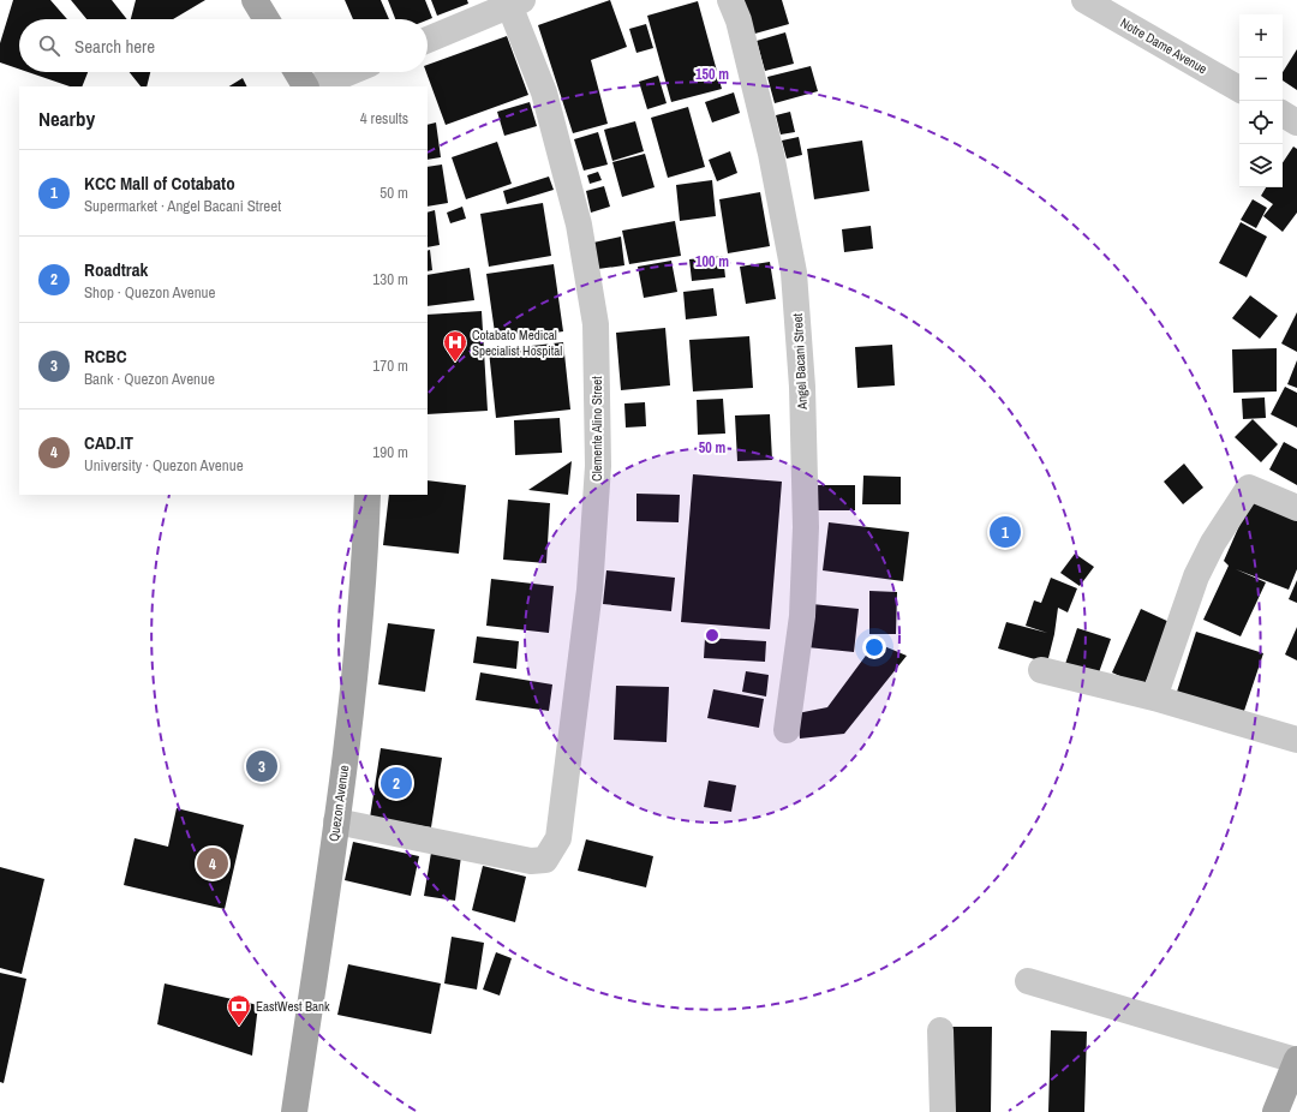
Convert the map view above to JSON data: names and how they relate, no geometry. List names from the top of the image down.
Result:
{
  "streets": {
    "main road": ["Quezon Avenue"],
    "street": ["Notre Dame Avenue", "Angel Bacani Street", "Clemente Alino Street"]
  },
  "crossings": [
    ["Clemente Alino Street", "Quezon Avenue"]
  ],
  "places": {
    "hospital": ["Cotabato Medical Specialist Hospital"],
    "bank": ["EastWest Bank"]
  },
  "page": {
    "map_buttons": ["+", "−"],
    "search": "Search here",
    "heading": ["Nearby", "4 results"],
    "list": [
      {
        "mark": "1",
        "name": "KCC Mall of Cotabato",
        "note": "Supermarket · Angel Bacani Street",
        "value": "50 m"
      },
      {
        "mark": "2",
        "name": "Roadtrak",
        "note": "Shop · Quezon Avenue",
        "value": "130 m"
      },
      {
        "mark": "3",
        "name": "RCBC",
        "note": "Bank · Quezon Avenue",
        "value": "170 m"
      },
      {
        "mark": "4",
        "name": "CAD.IT",
        "note": "University · Quezon Avenue",
        "value": "190 m"
      }
    ],
    "pins": [
      "1",
      "3",
      "2",
      "4"
    ]
  },
  "rings": ["150 m", "100 m", "50 m"]
}
